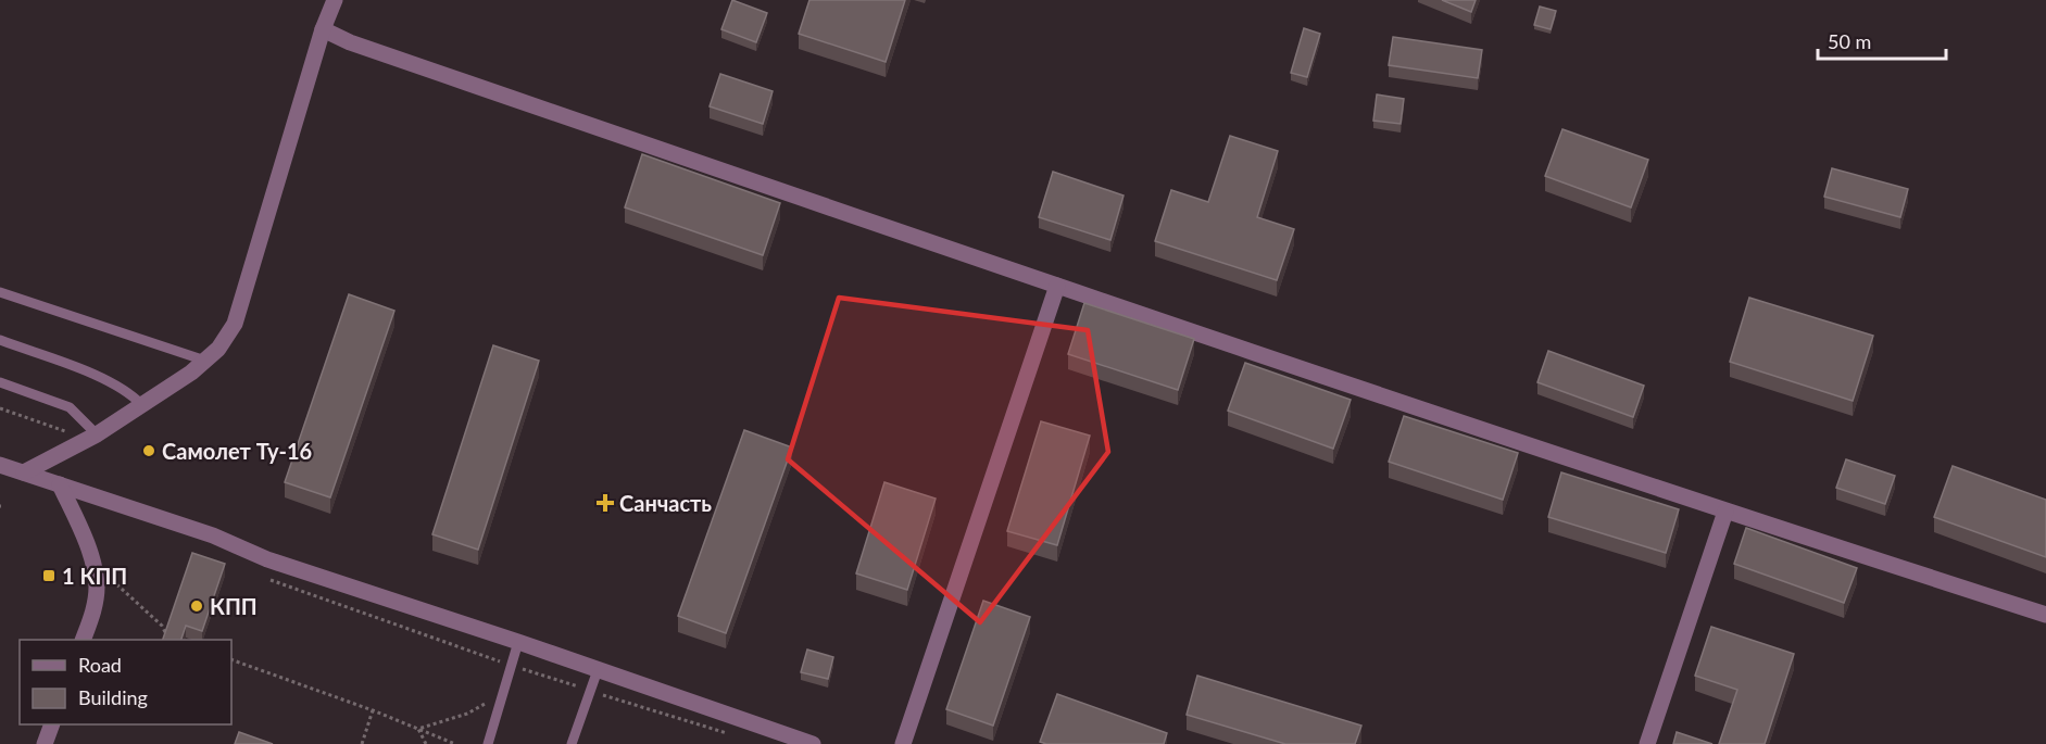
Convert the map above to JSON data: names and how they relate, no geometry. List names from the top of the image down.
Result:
{
  "places": {
    "other": ["Самолет Ту-16", "КПП"],
    "health": ["Санчасть"],
    "transit": ["1 КПП"]
  },
  "legend": ["Road", "Building"],
  "scale_bar": "50 m"
}
